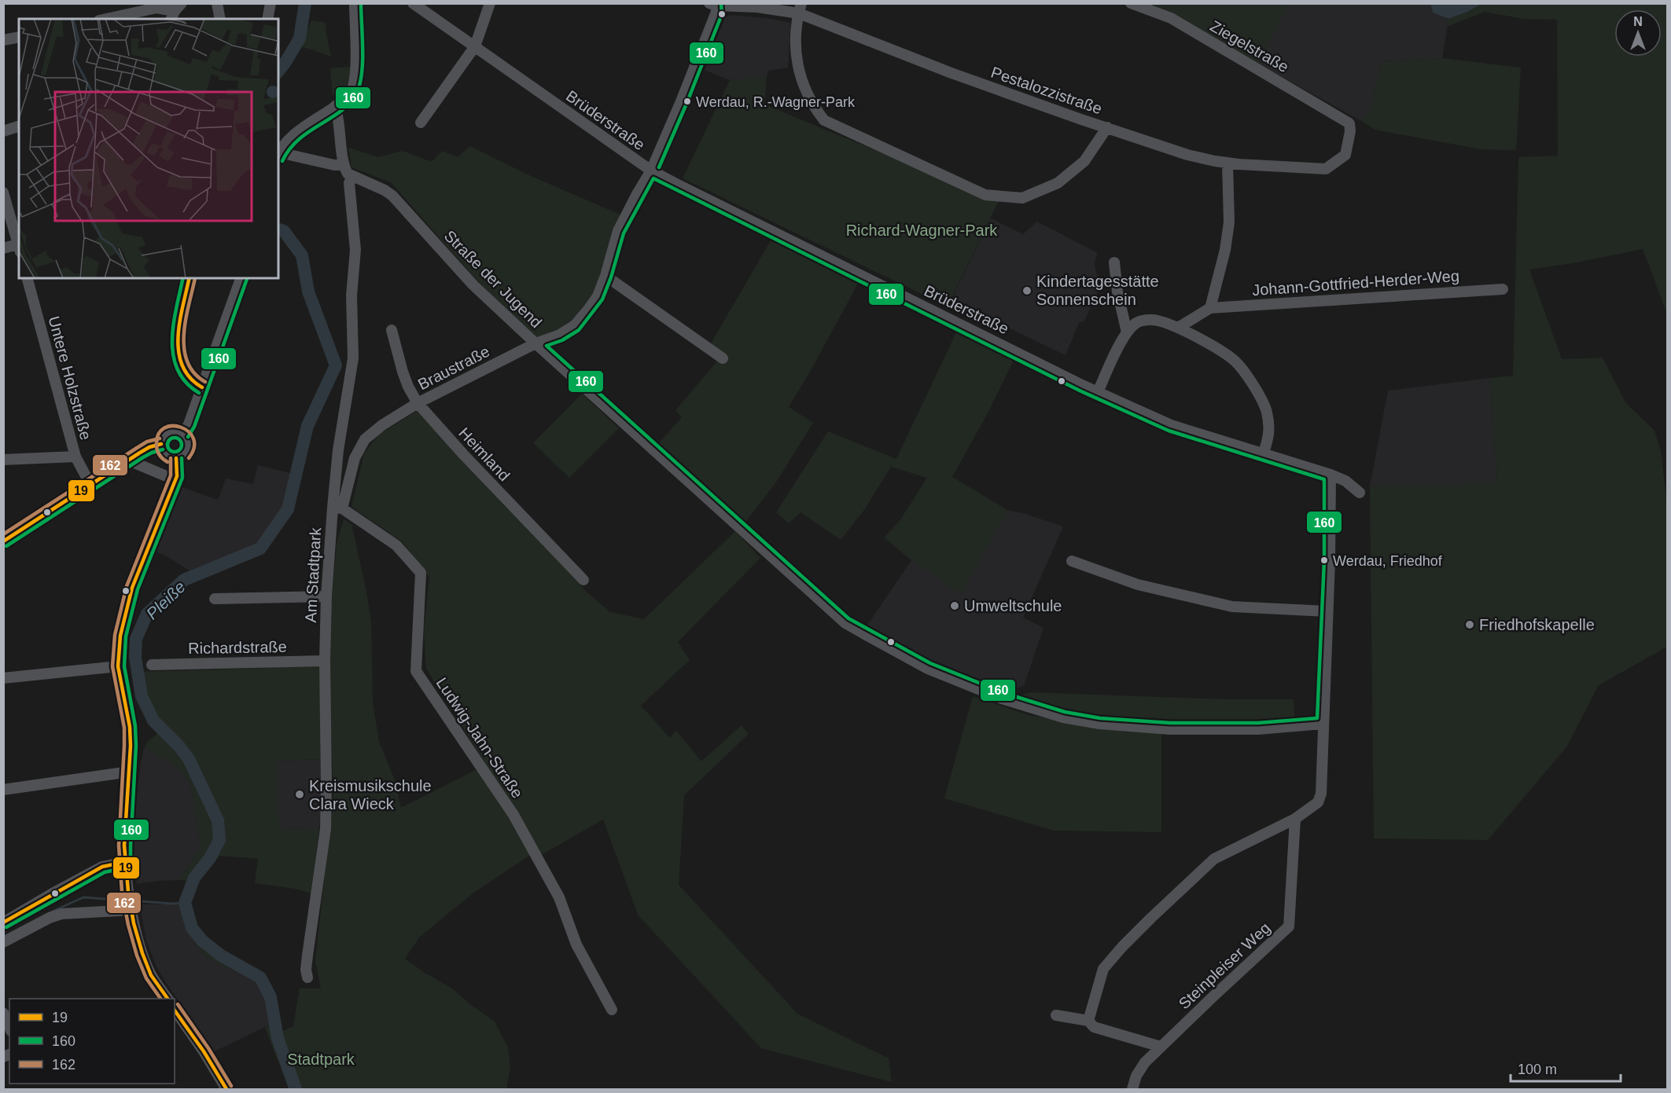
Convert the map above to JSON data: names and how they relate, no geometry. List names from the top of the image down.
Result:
{
  "streets": {
    "street": [
      "Ziegelstraße",
      "Pestalozzistraße",
      "Brüderstraße",
      "Straße der Jugend",
      "Johann-Gottfried-Herder-Weg",
      "Braustraße",
      "Untere Holzstraße",
      "Heimland",
      "Am Stadtpark",
      "Richardstraße",
      "Ludwig-Jahn-Straße",
      "Steinpleiser Weg"
    ]
  },
  "crossings": [
    ["Ziegelstraße", "Pestalozzistraße"],
    ["Pestalozzistraße", "Braustraße"],
    ["Brüderstraße", "Braustraße"],
    ["Straße der Jugend", "Braustraße"],
    ["Straße der Jugend", "Am Stadtpark"],
    ["Braustraße", "Heimland"],
    ["Braustraße", "Am Stadtpark"],
    ["Braustraße", "Ludwig-Jahn-Straße"],
    ["Am Stadtpark", "Richardstraße"],
    ["Am Stadtpark", "Ludwig-Jahn-Straße"]
  ],
  "water": ["Pleiße"],
  "parks": ["Richard-Wagner-Park", "Stadtpark"],
  "places": [
    "Werdau, R.-Wagner-Park",
    "Kindertagesstätte Sonnenschein",
    "Werdau, Friedhof",
    "Umweltschule",
    "Friedhofskapelle",
    "Kreismusikschule Clara Wieck"
  ],
  "lines": ["transit line 160", "transit line 19", "transit line 162"],
  "legend": ["19", "160", "162"],
  "scale_bar": "100 m",
  "north": "top"
}
